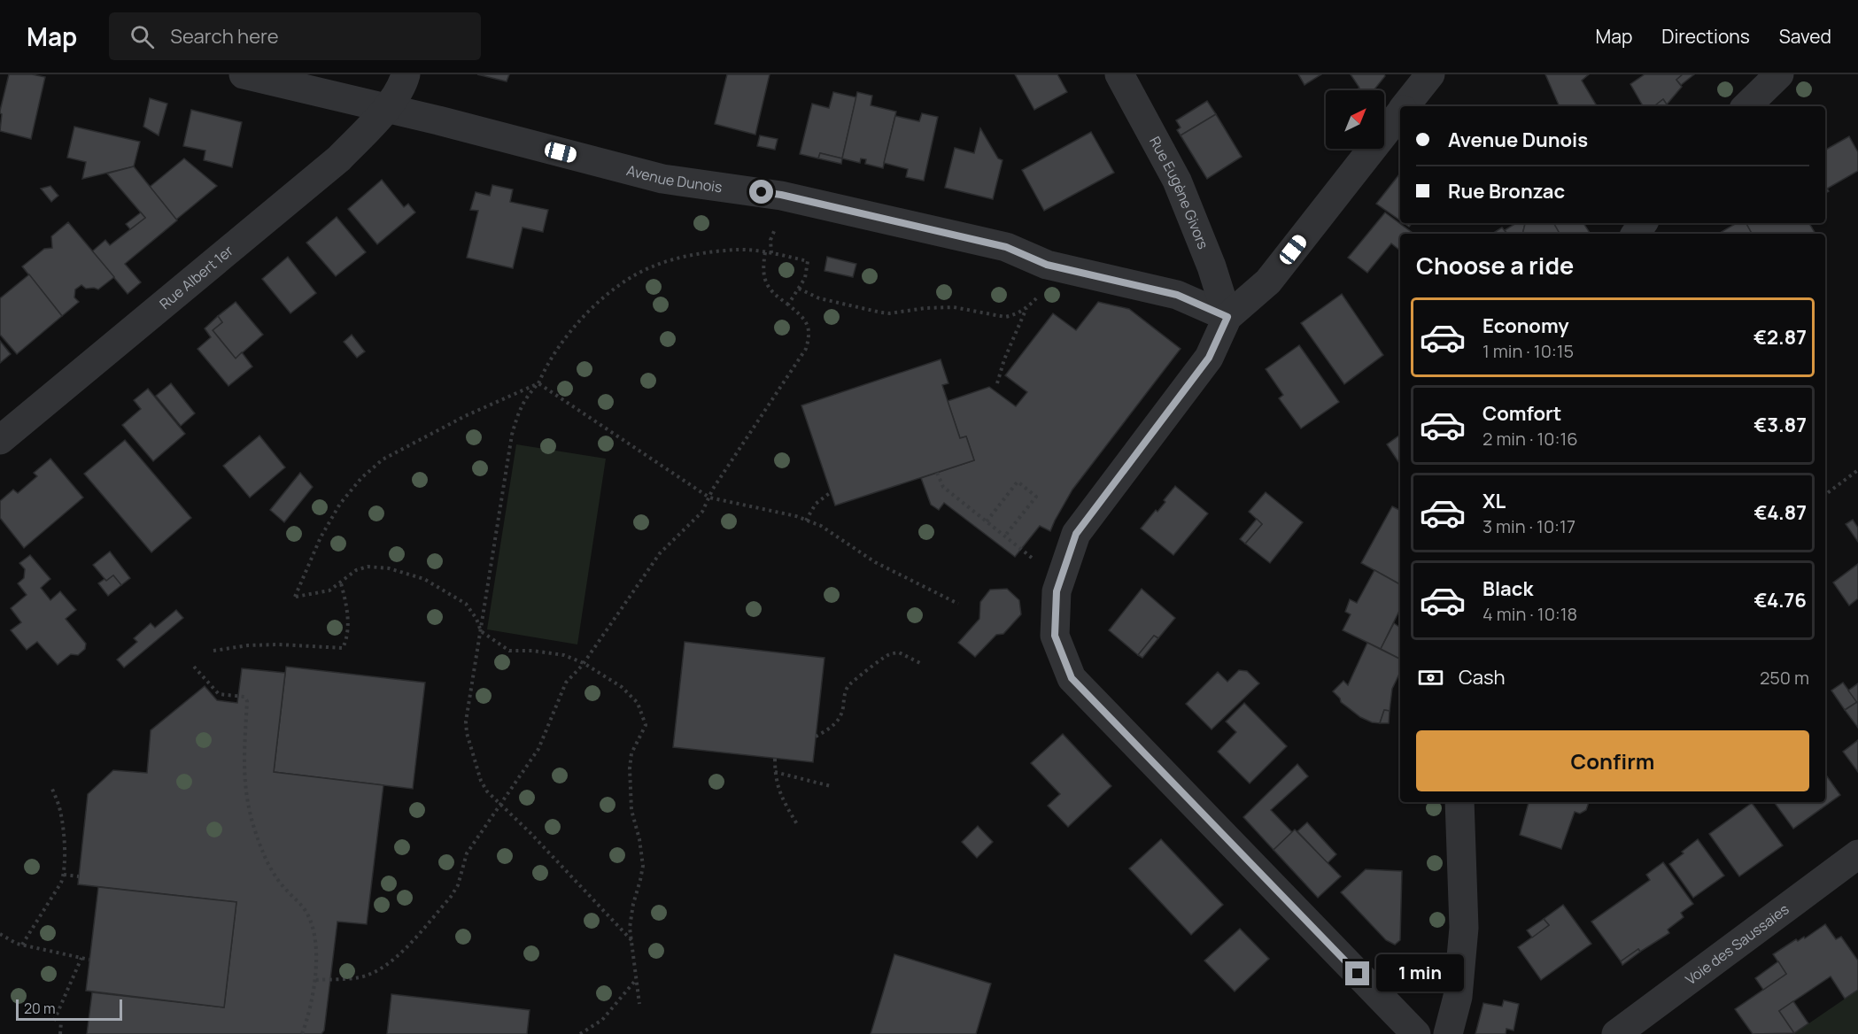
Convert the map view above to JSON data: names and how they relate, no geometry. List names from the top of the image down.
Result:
{
  "streets": {
    "street": [
      "Avenue Dunois",
      "Rue Eugène Givors",
      "Rue Albert 1er",
      "Voie des Saussaies"
    ]
  },
  "crossings": [
    ["Avenue Dunois", "Rue Eugène Givors"],
    ["Avenue Dunois", "Rue Albert 1er"]
  ],
  "scale_bar": "20 m",
  "north": "top right",
  "page": {
    "header": "Map",
    "search": "Search here",
    "nav": ["Map", "Directions", "Saved"],
    "banner": ["Avenue Dunois", "Rue Bronzac"],
    "heading": "Choose a ride",
    "list": [
      {
        "name": "Economy",
        "note": "1 min · 10:15",
        "value": "€2.87"
      },
      {
        "name": "Comfort",
        "note": "2 min · 10:16",
        "value": "€3.87"
      },
      {
        "name": "XL",
        "note": "3 min · 10:17",
        "value": "€4.87"
      },
      {
        "name": "Black",
        "note": "4 min · 10:18",
        "value": "€4.76"
      }
    ],
    "pay": ["Cash", "250 m"],
    "buttons": "Confirm",
    "bubble": "1 min",
    "scale": "20 m"
  }
}
